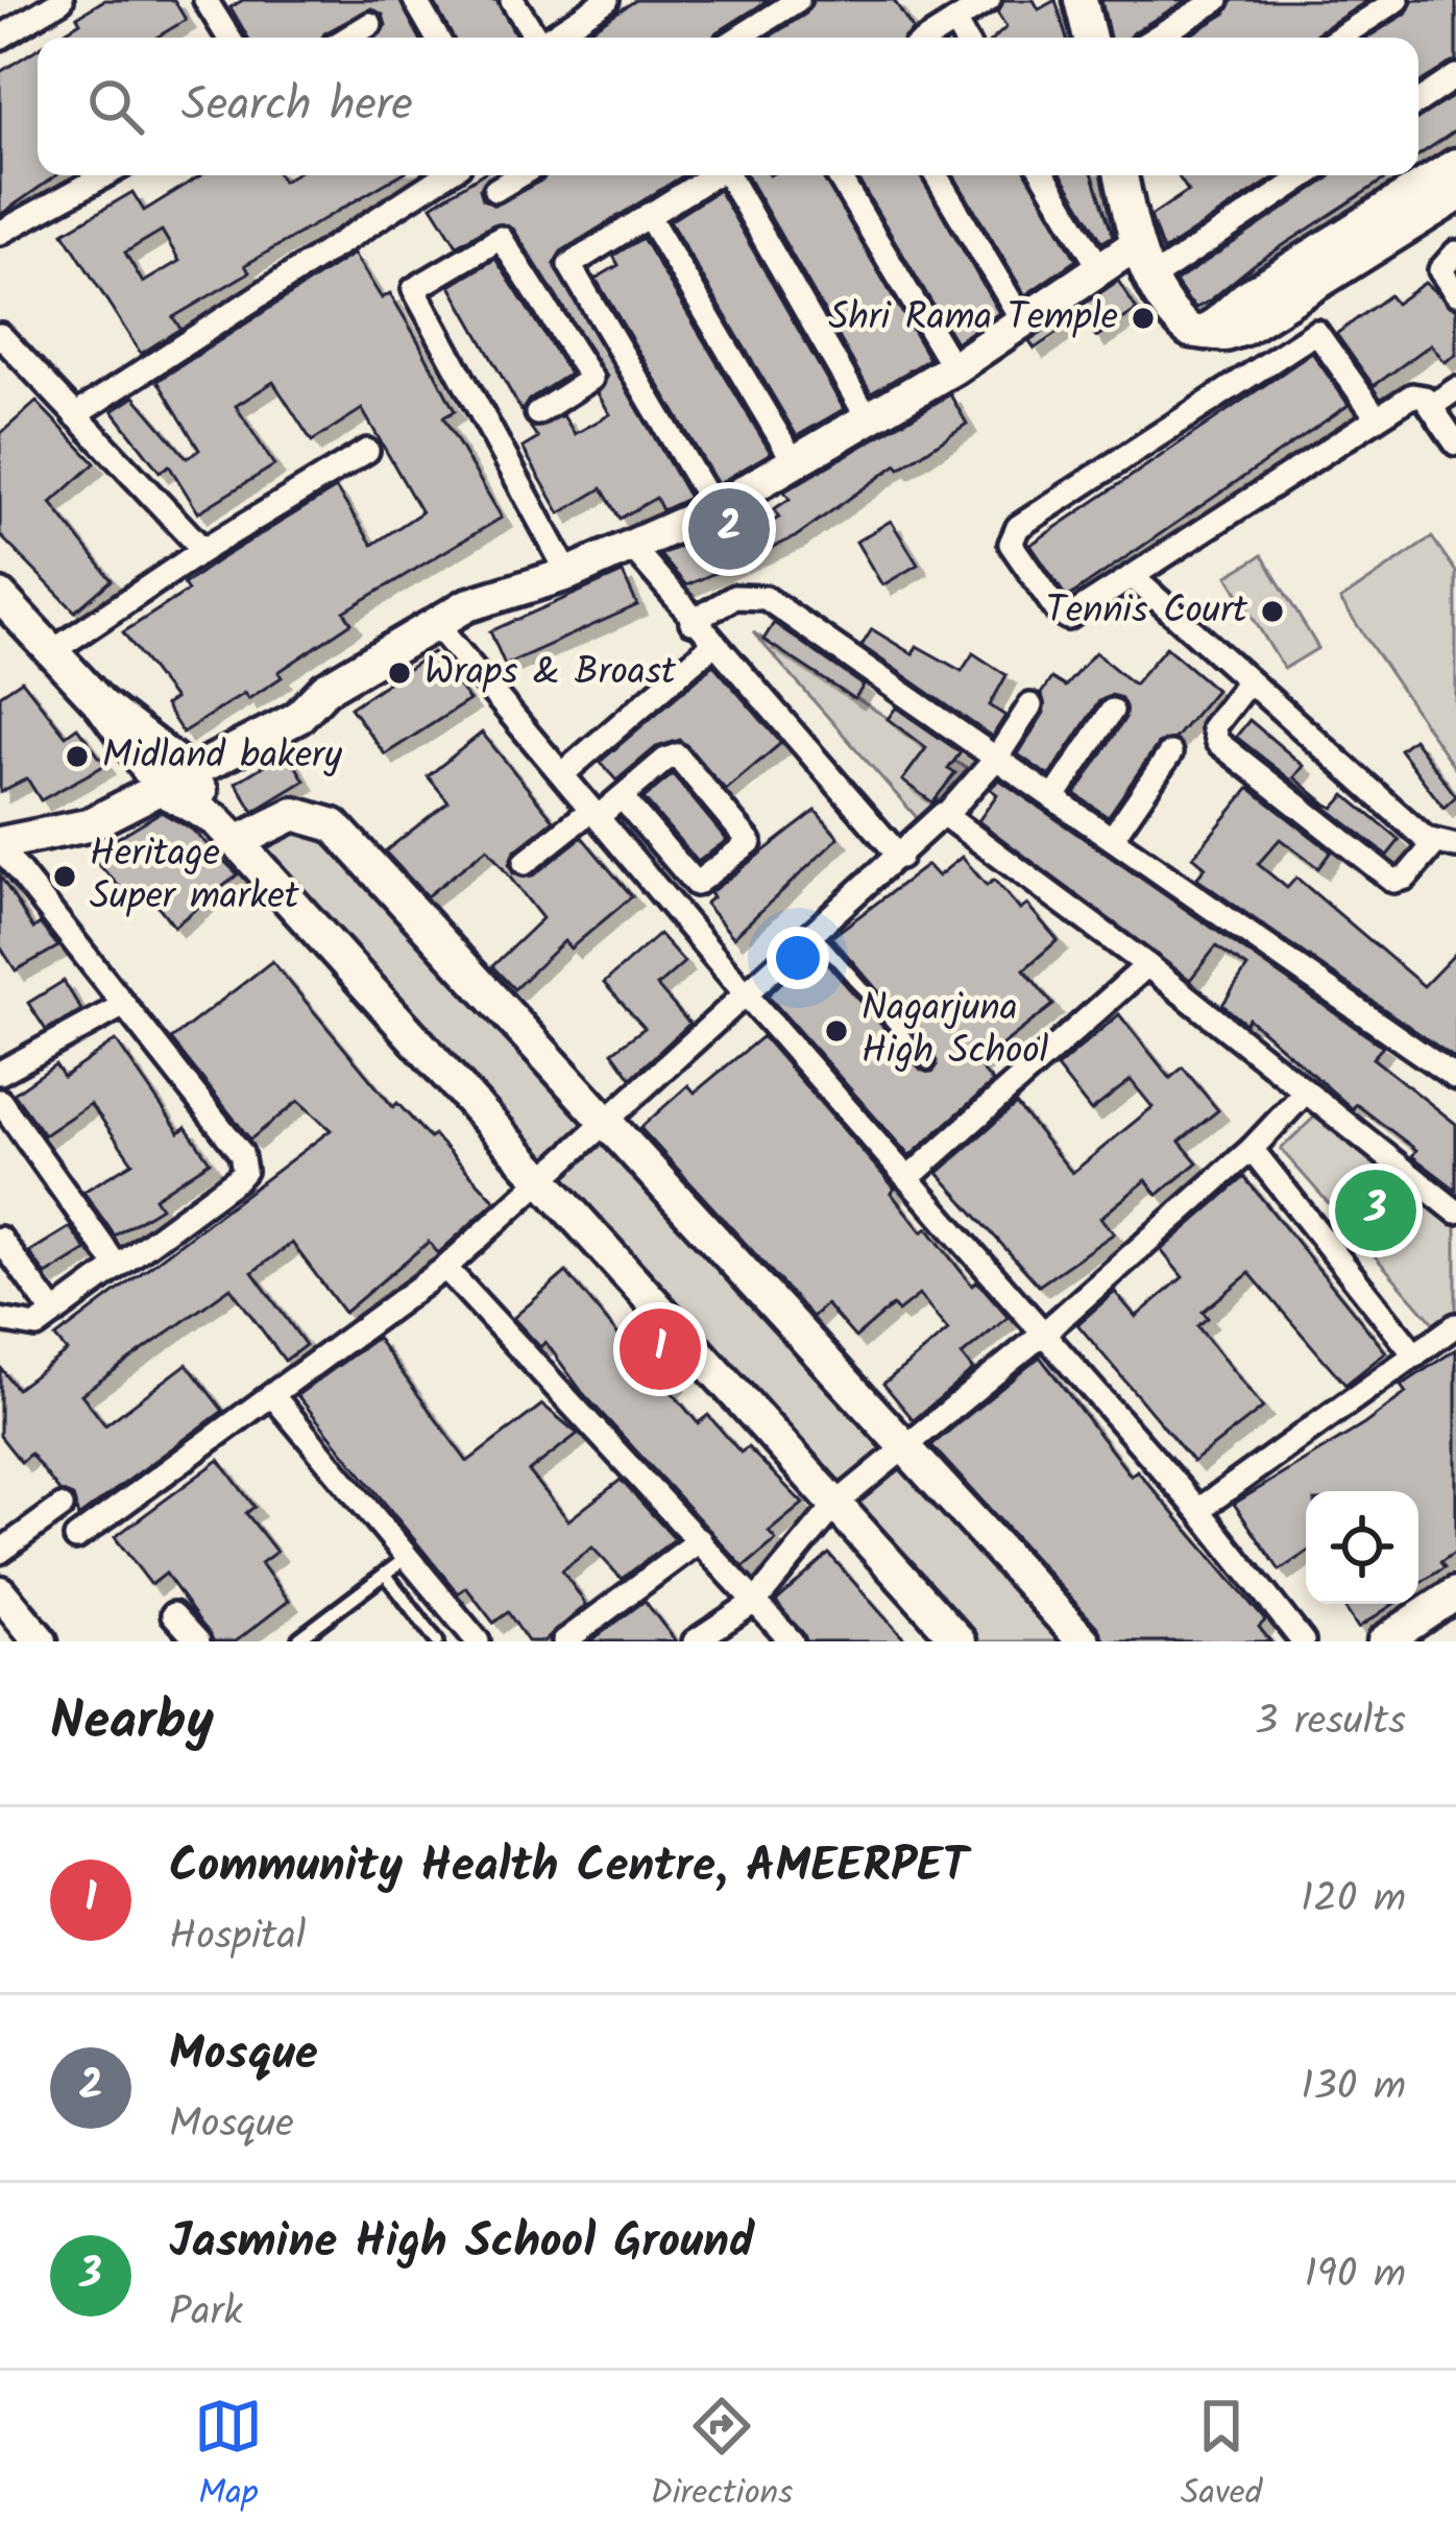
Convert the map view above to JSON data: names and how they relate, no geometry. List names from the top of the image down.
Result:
{
  "places": [
    "Shri Rama Temple",
    "Tennis Court",
    "Wraps & Broast",
    "Midland bakery",
    "Heritage Super market",
    "Nagarjuna High School"
  ],
  "page": {
    "search": "Search here",
    "pins": ["2", "3", "1"],
    "heading": ["Nearby", "3 results"],
    "list": [
      {
        "mark": "1",
        "name": "Community Health Centre, AMEERPET",
        "note": "Hospital",
        "value": "120 m"
      },
      {
        "mark": "2",
        "name": "Mosque",
        "note": "Mosque",
        "value": "130 m"
      },
      {
        "mark": "3",
        "name": "Jasmine High School Ground",
        "note": "Park",
        "value": "190 m"
      }
    ],
    "nav": ["Map", "Directions", "Saved"]
  }
}
